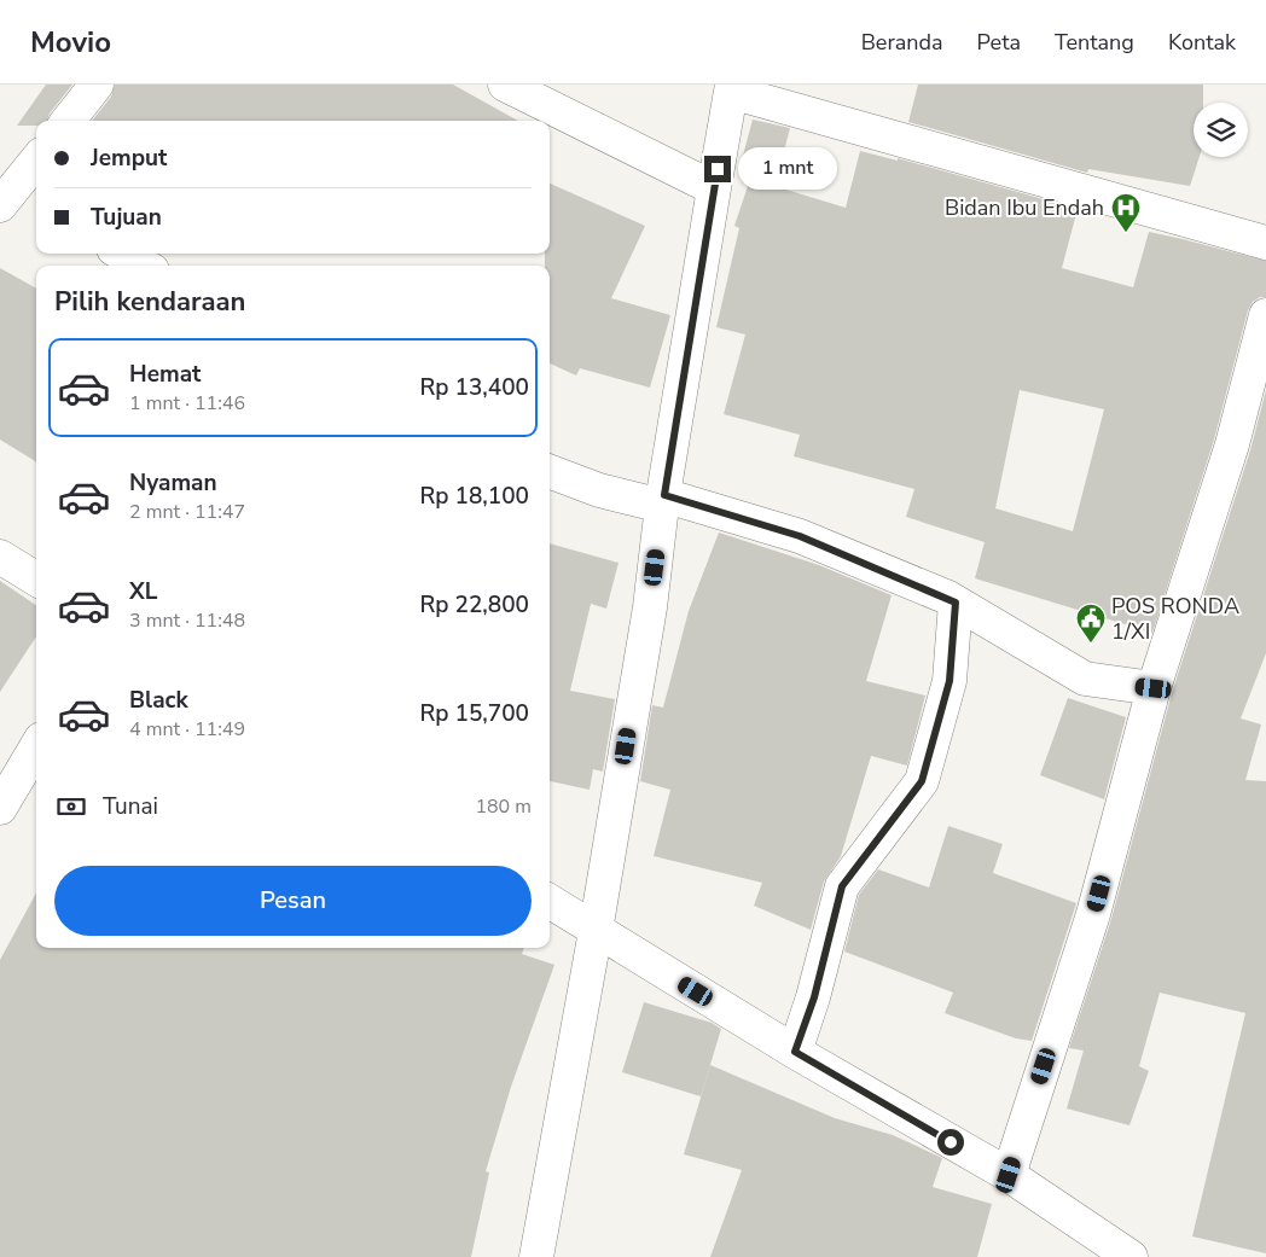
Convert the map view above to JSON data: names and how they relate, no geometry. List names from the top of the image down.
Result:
{
  "places": {
    "hospital": ["Bidan Ibu Endah"],
    "public building": ["POS RONDA 1/XI"]
  },
  "page": {
    "header": "Movio",
    "nav": [
      "Beranda",
      "Peta",
      "Tentang",
      "Kontak"
    ],
    "banner": ["Jemput", "Tujuan"],
    "bubble": "1 mnt",
    "heading": "Pilih kendaraan",
    "list": [
      {
        "name": "Hemat",
        "note": "1 mnt · 11:46",
        "value": "Rp 13,400"
      },
      {
        "name": "Nyaman",
        "note": "2 mnt · 11:47",
        "value": "Rp 18,100"
      },
      {
        "name": "XL",
        "note": "3 mnt · 11:48",
        "value": "Rp 22,800"
      },
      {
        "name": "Black",
        "note": "4 mnt · 11:49",
        "value": "Rp 15,700"
      }
    ],
    "pay": ["Tunai", "180 m"],
    "buttons": "Pesan"
  }
}
